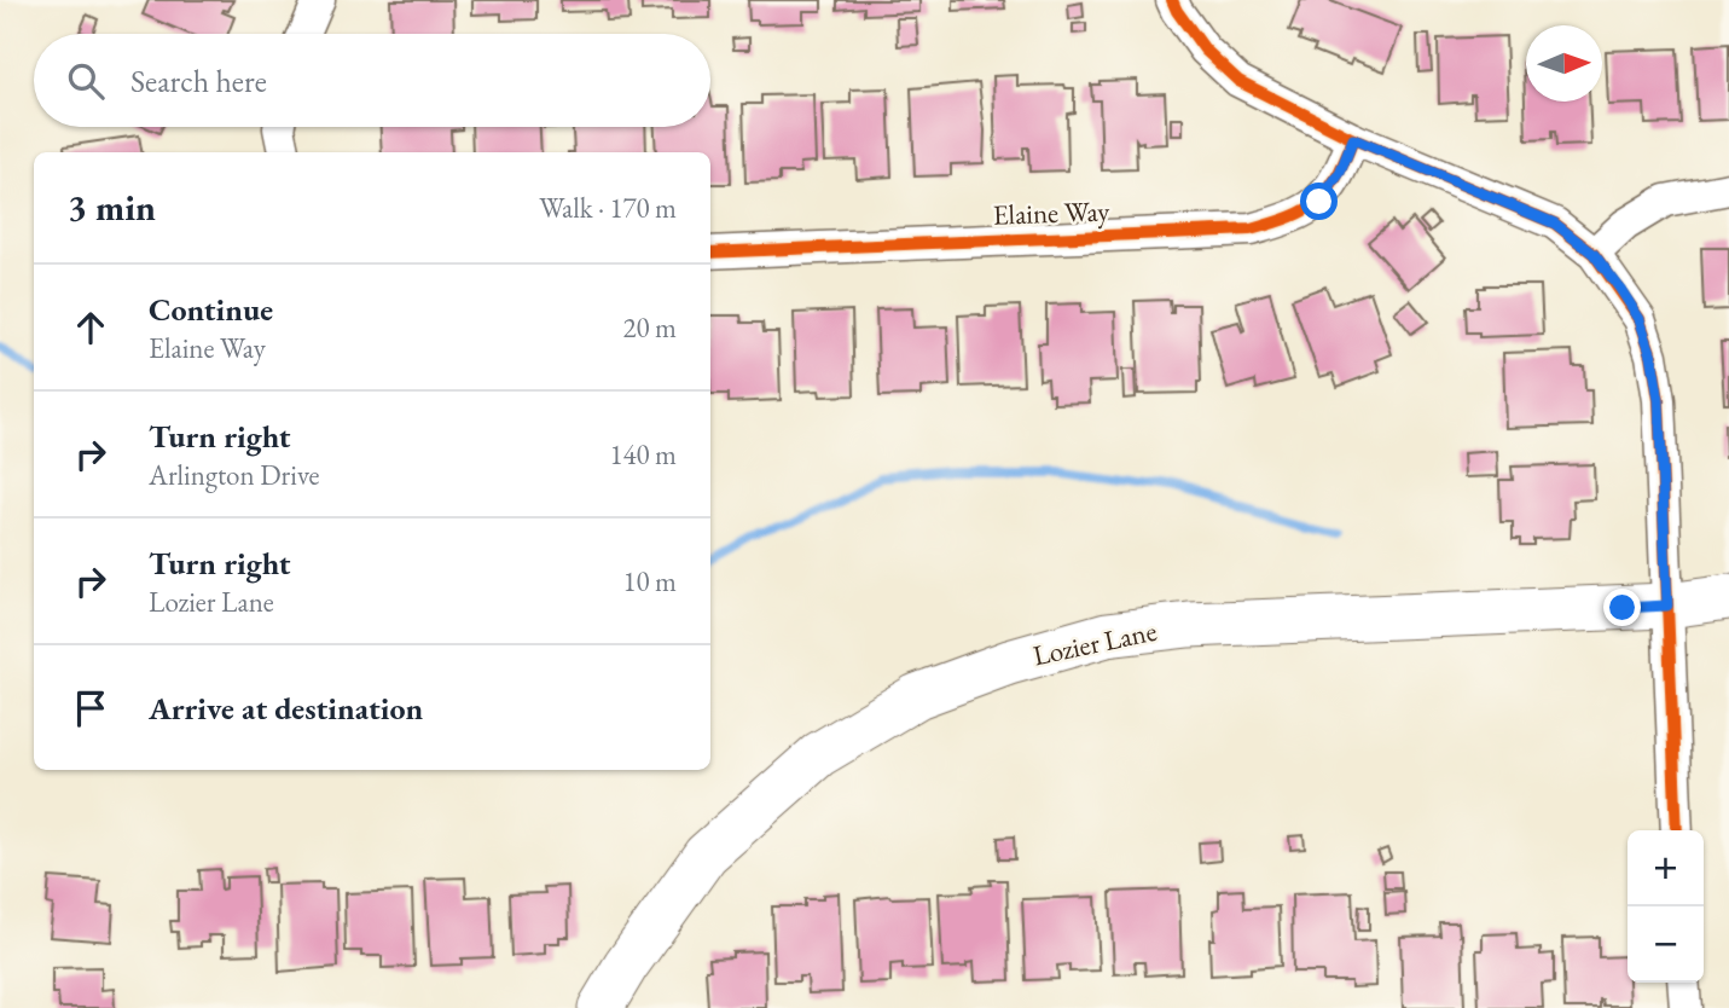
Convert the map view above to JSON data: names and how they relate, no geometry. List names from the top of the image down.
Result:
{
  "streets": {
    "main road": ["Lozier Lane"],
    "street": ["Elaine Way"]
  },
  "north": "right",
  "page": {
    "search": "Search here",
    "heading": ["3 min", "Walk · 170 m"],
    "list": [
      ["Continue", "Elaine Way", "20 m"],
      ["Turn right", "Arlington Drive", "140 m"],
      ["Turn right", "Lozier Lane", "10 m"],
      "Arrive at destination"
    ],
    "map_buttons": ["+", "−"]
  }
}
